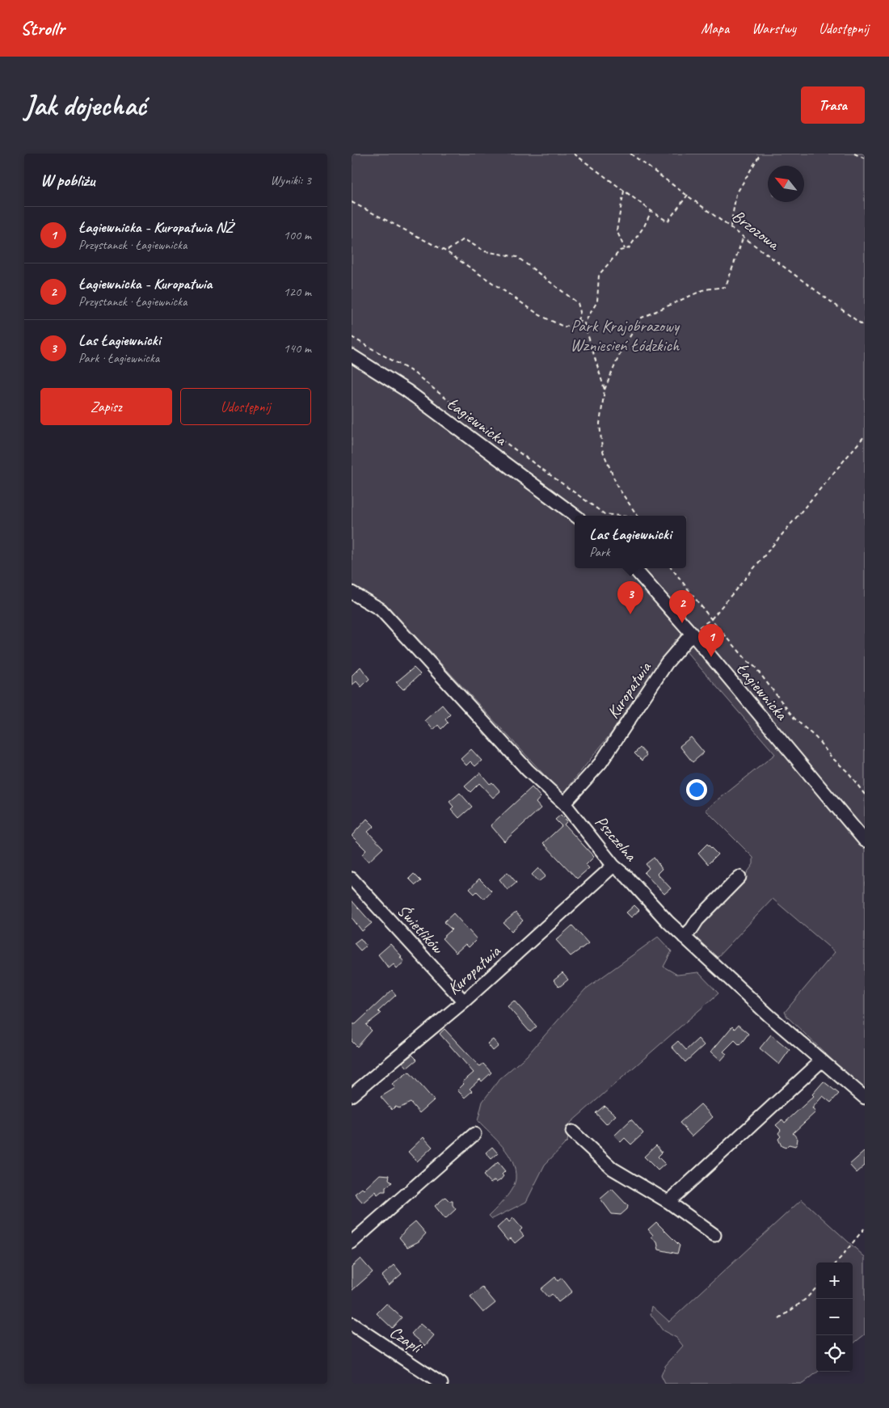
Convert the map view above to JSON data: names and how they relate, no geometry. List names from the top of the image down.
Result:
{
  "streets": {
    "street": [
      "Łagiewnicka",
      "Kuropatwia",
      "Pszczelna",
      "Świetlików",
      "Czapli"
    ],
    "path": ["Brzozowa"]
  },
  "crossings": [
    ["Łagiewnicka", "Kuropatwia"],
    ["Kuropatwia", "Pszczelna"],
    ["Kuropatwia", "Świetlików"]
  ],
  "parks": ["Park Krajobrazowy Wzniesień Łódzkich"],
  "north": "top left",
  "page": {
    "header": "Strollr",
    "nav": ["Mapa", "Warstwy", "Udostępnij"],
    "buttons": [
      "Trasa",
      ["Zapisz", "Udostępnij"]
    ],
    "title": "Jak dojechać",
    "heading": ["W pobliżu", "Wyniki: 3"],
    "list": [
      {
        "mark": "1",
        "name": "Łagiewnicka - Kuropatwia NŻ",
        "note": "Przystanek · Łagiewnicka",
        "value": "100 m"
      },
      {
        "mark": "2",
        "name": "Łagiewnicka - Kuropatwia",
        "note": "Przystanek · Łagiewnicka",
        "value": "120 m"
      },
      {
        "mark": "3",
        "name": "Las Łagiewnicki",
        "note": "Park · Łagiewnicka",
        "value": "140 m"
      }
    ],
    "popup": ["Las Łagiewnicki", "Park"],
    "pins": ["3", "2", "1"],
    "map_buttons": ["+", "−"]
  }
}
